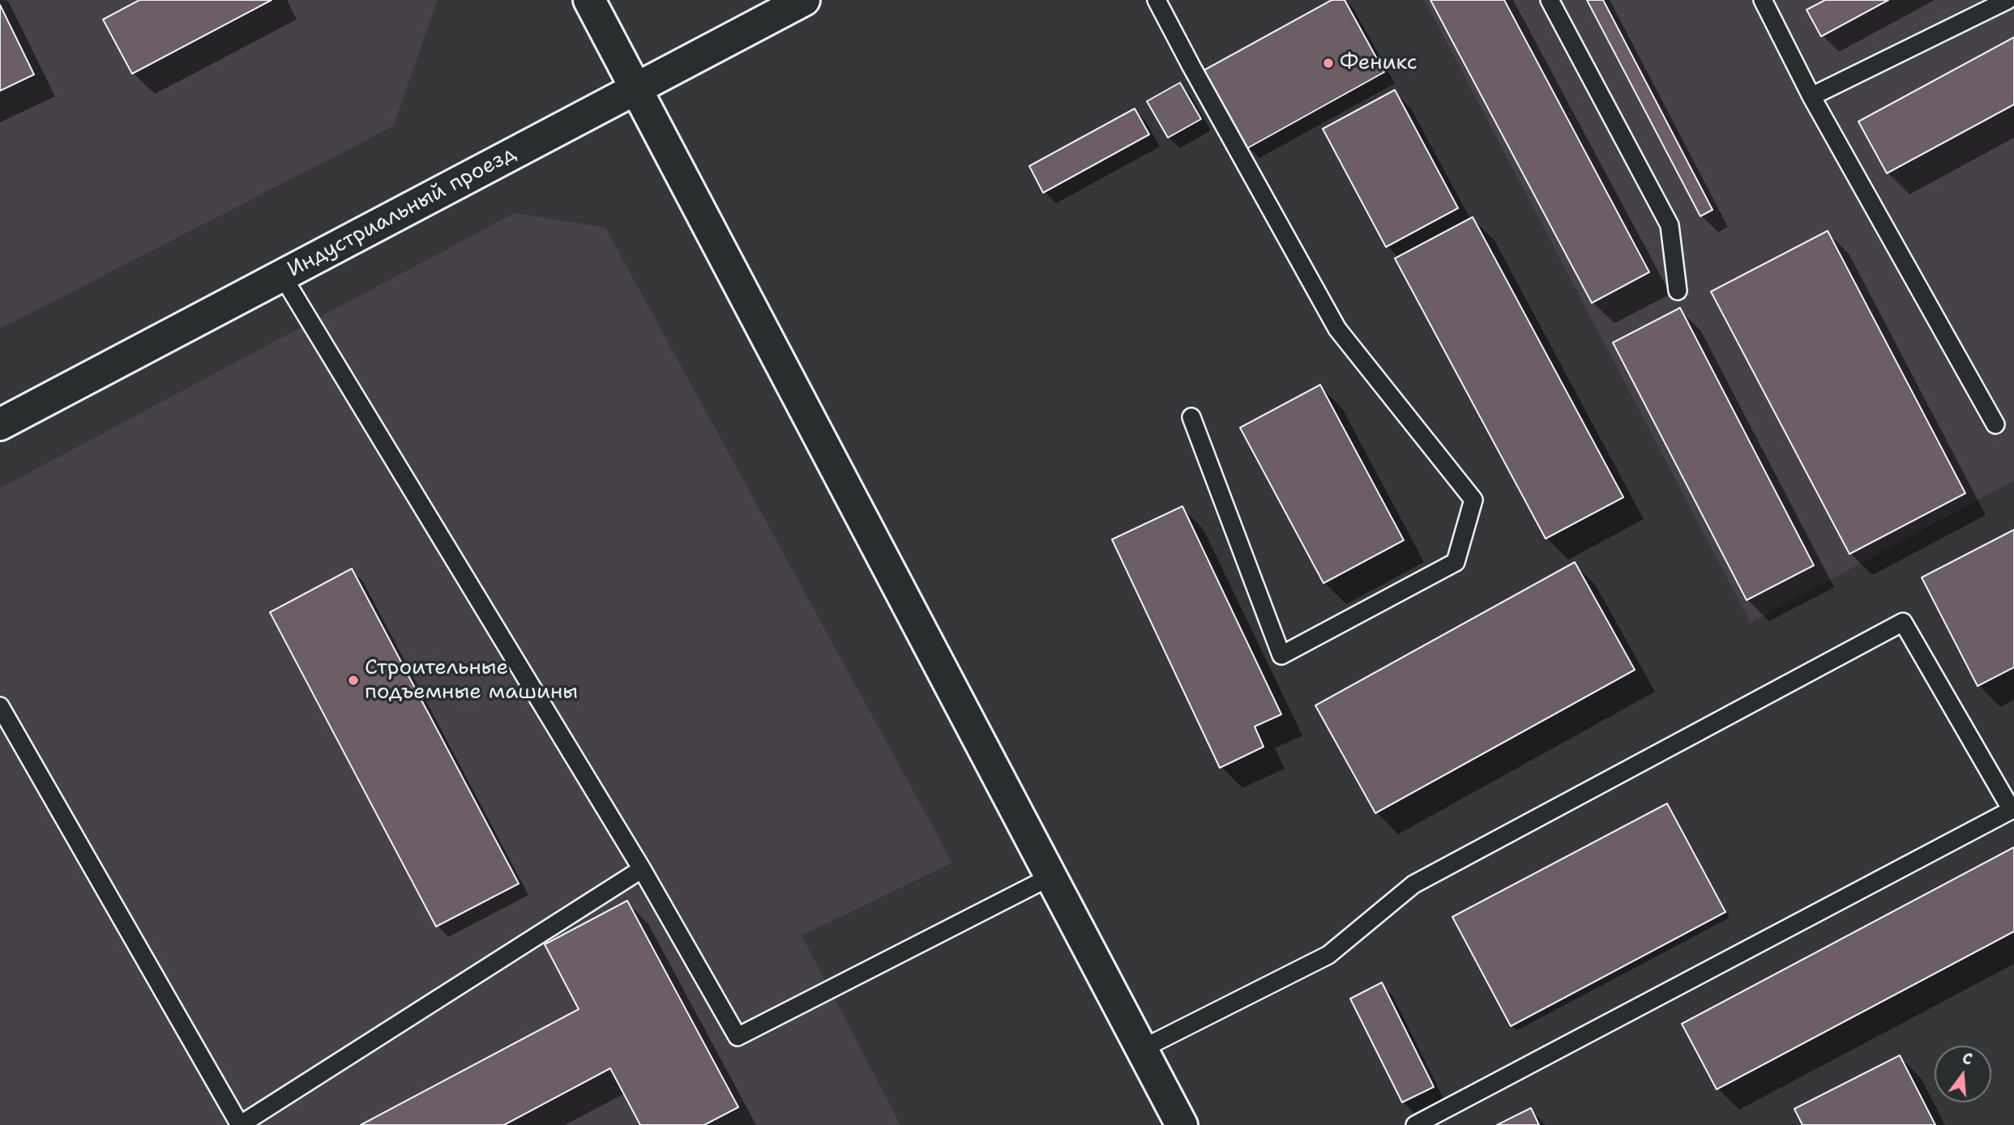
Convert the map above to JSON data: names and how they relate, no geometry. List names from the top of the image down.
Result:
{
  "streets": {
    "street": ["Индустриальный проезд"]
  },
  "places": ["Феникс", "Строительные подъемные машины"],
  "north": "top"
}
